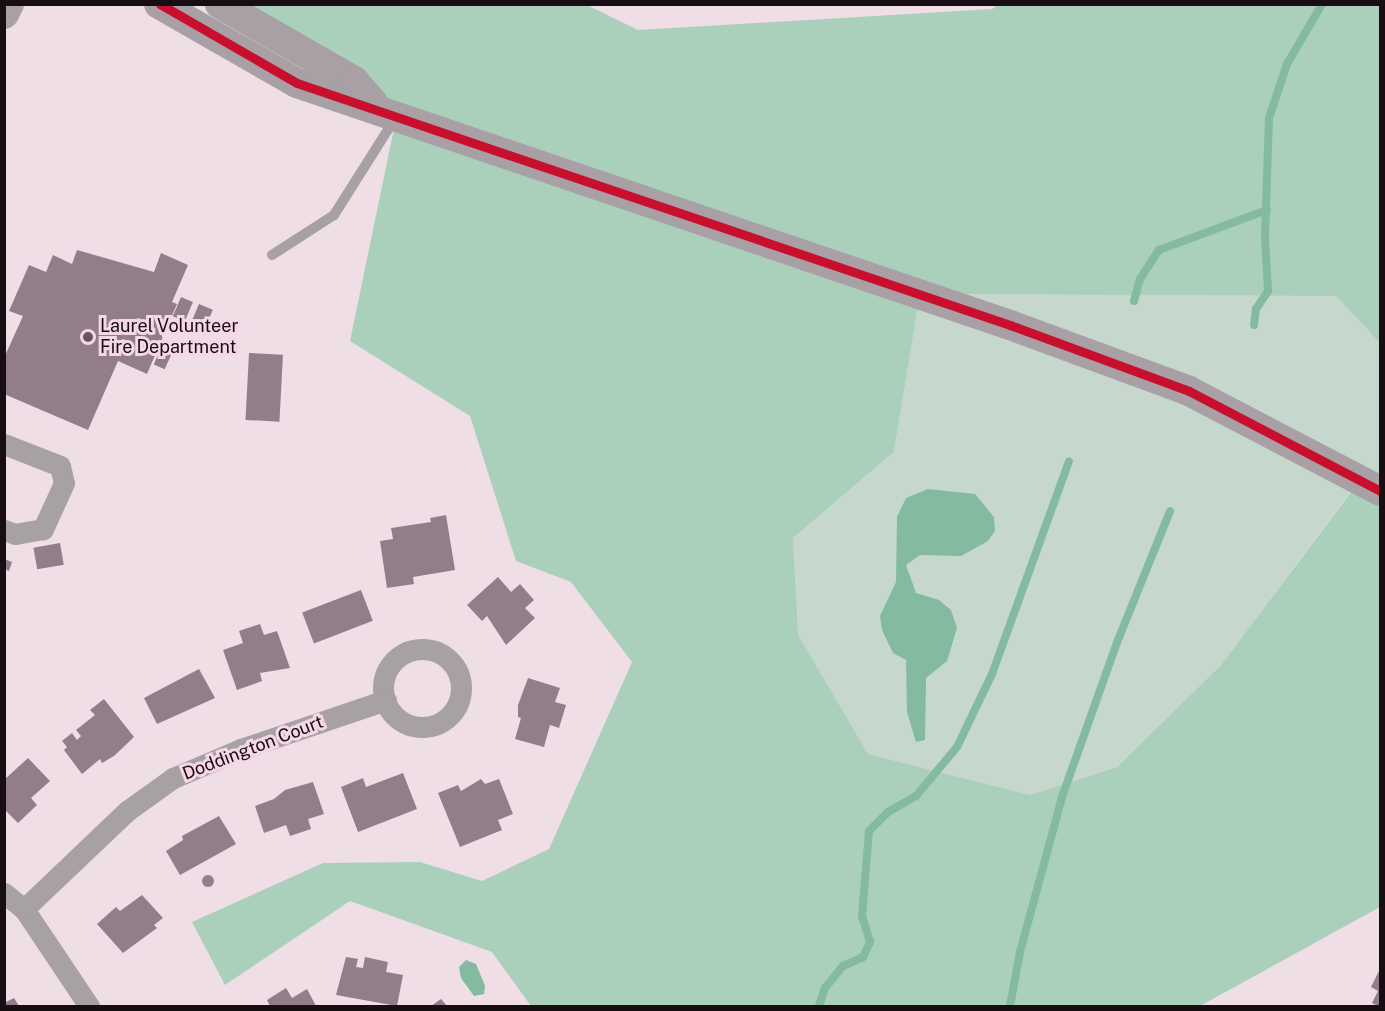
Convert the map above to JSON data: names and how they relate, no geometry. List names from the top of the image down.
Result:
{
  "streets": {
    "street": ["Doddington Court"]
  },
  "places": ["Laurel Volunteer Fire Department"]
}
